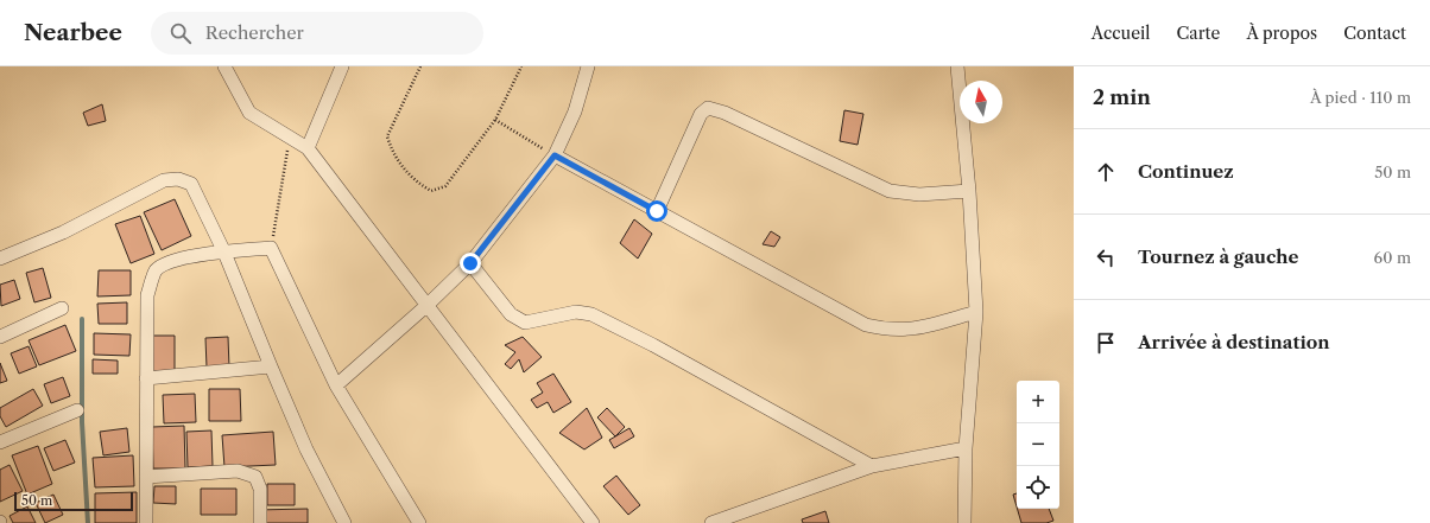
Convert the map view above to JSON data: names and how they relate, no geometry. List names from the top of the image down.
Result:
{
  "scale_bar": "50 m",
  "north": "top",
  "page": {
    "header": "Nearbee",
    "search": "Rechercher",
    "nav": [
      "Accueil",
      "Carte",
      "À propos",
      "Contact"
    ],
    "heading": ["2 min", "À pied · 110 m"],
    "list": [
      ["Continuez", "50 m"],
      ["Tournez à gauche", "60 m"],
      "Arrivée à destination"
    ],
    "map_buttons": ["+", "−"],
    "scale": "50 m"
  }
}
